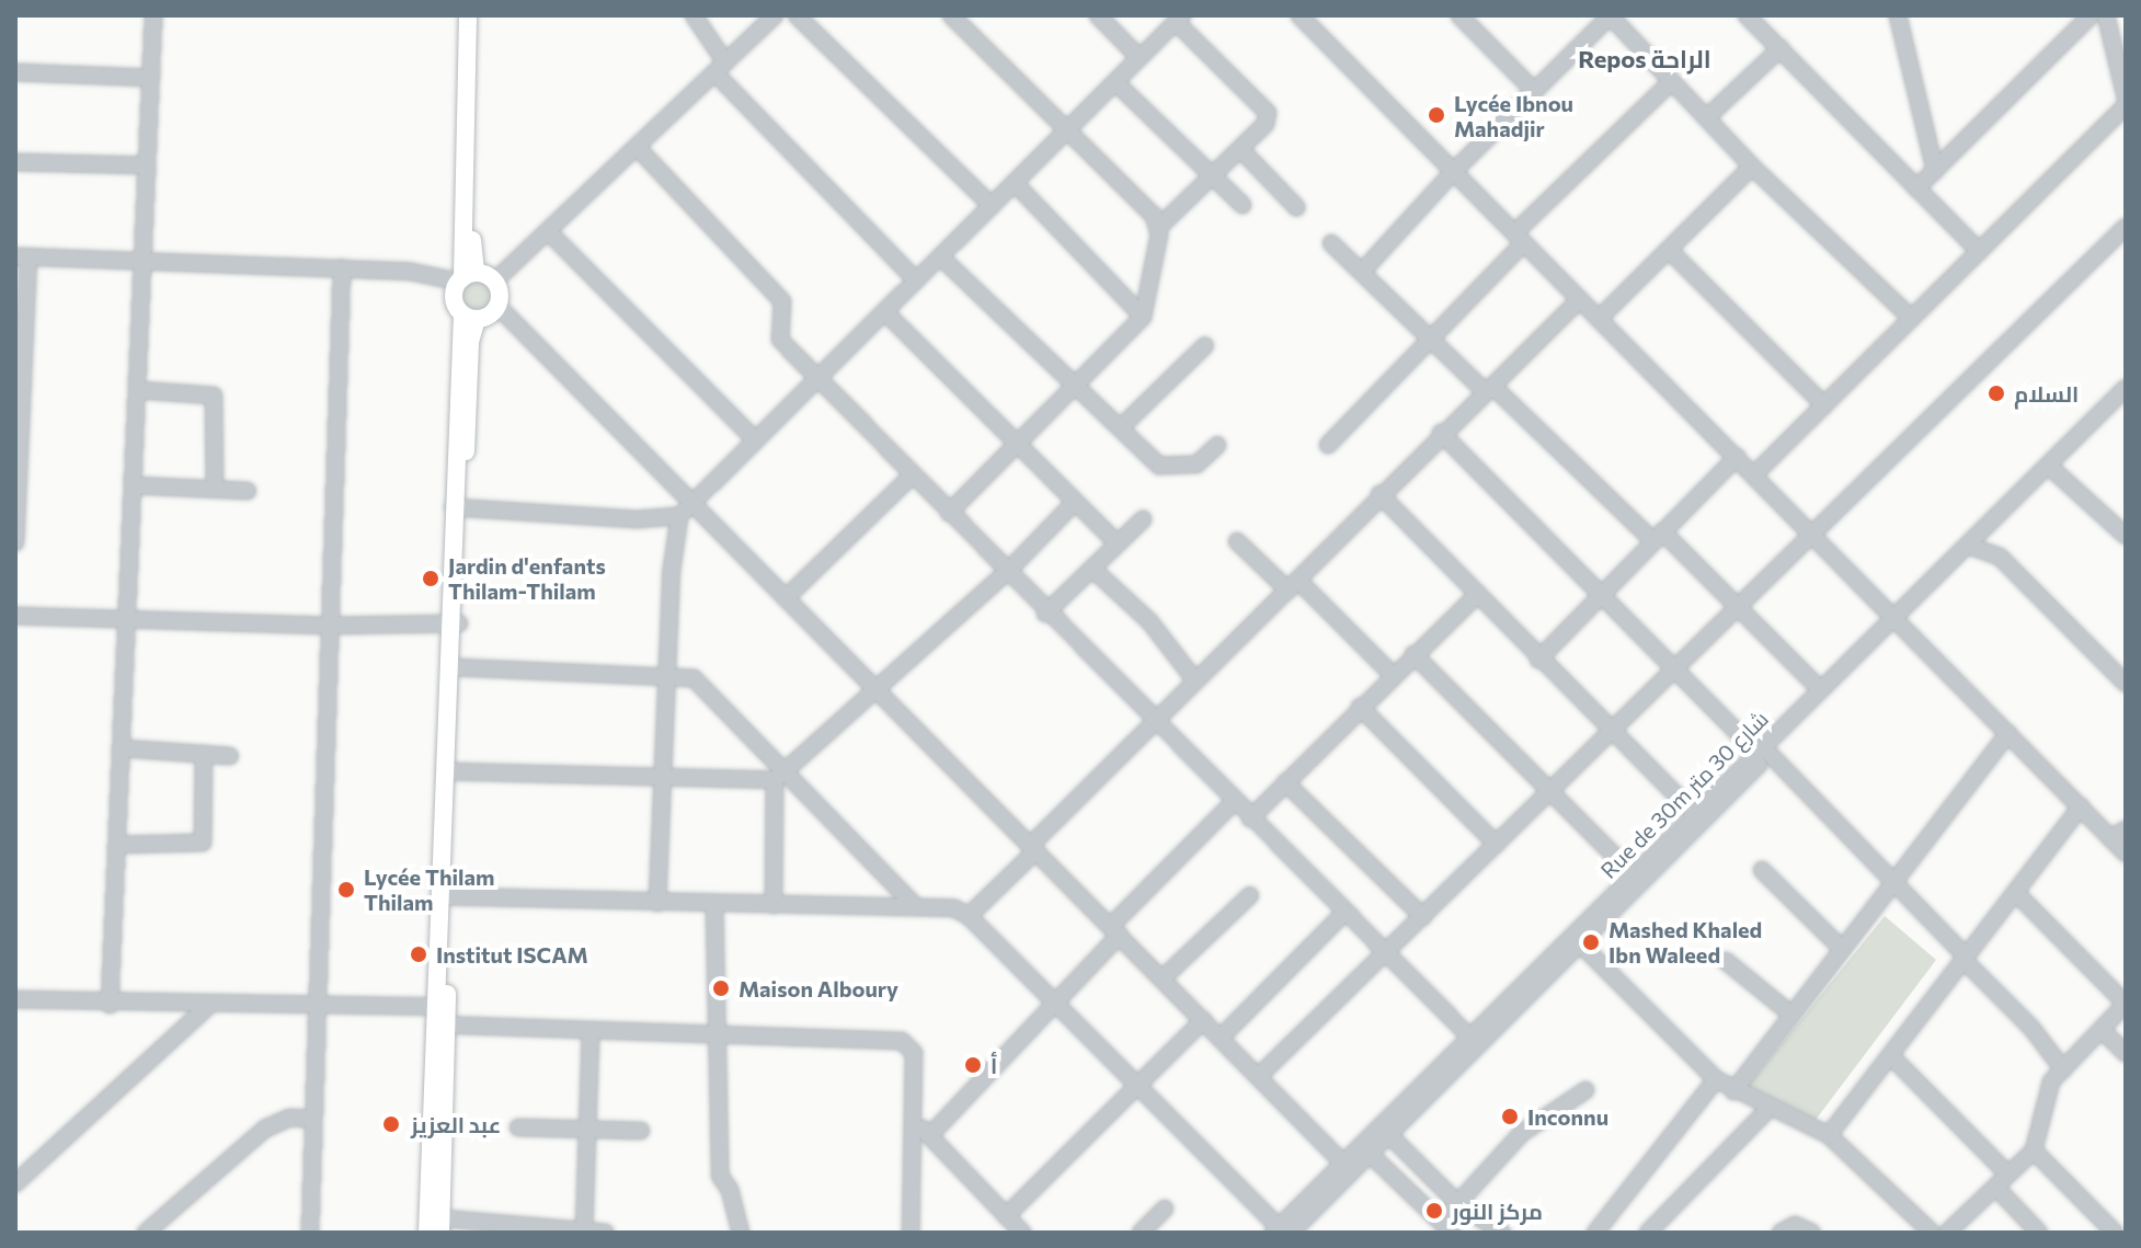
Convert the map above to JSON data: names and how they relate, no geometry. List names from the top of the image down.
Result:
{
  "streets": {
    "street": ["Rue de 30m شارع 30 متر"]
  },
  "districts": ["Repos الراحة"],
  "places": [
    "Lycée Ibnou Mahadjir",
    "السلام",
    "Jardin d'enfants Thilam-Thilam",
    "Lycée Thilam Thilam",
    "Mashed Khaled Ibn Waleed",
    "Institut ISCAM",
    "Maison Alboury",
    "أ",
    "Inconnu",
    "عبد العزيز",
    "مركز النور"
  ]
}
